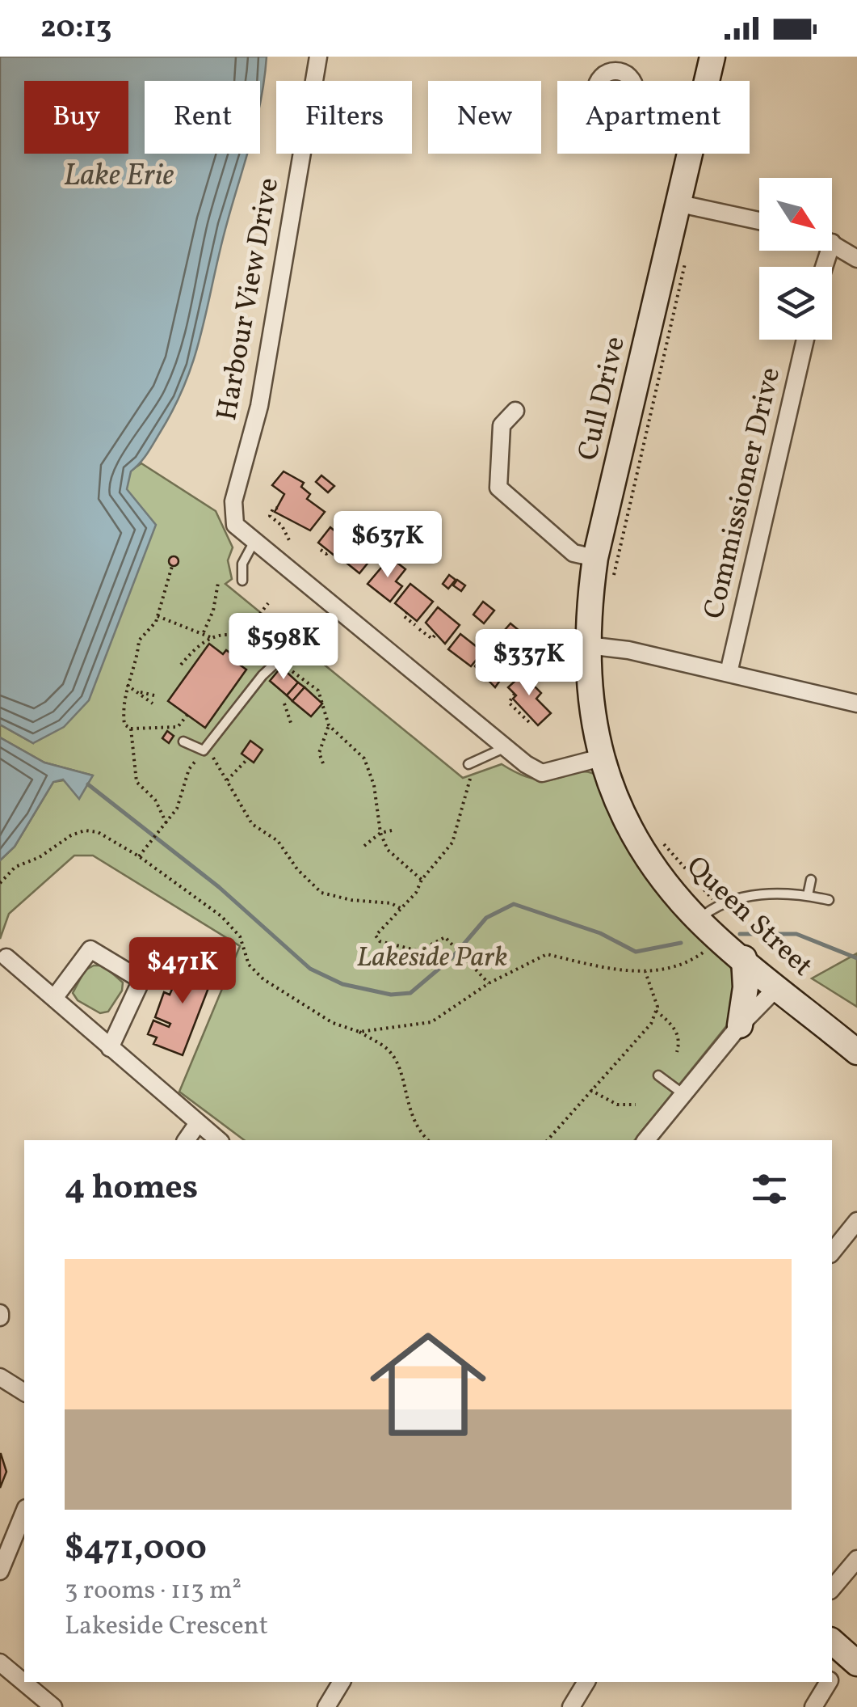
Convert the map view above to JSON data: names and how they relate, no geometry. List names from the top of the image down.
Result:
{
  "streets": {
    "street": [
      "Harbour View Drive",
      "Cull Drive",
      "Commissioner Drive",
      "Queen Street"
    ]
  },
  "crossings": [
    ["Cull Drive", "Queen Street"]
  ],
  "water": ["Lake Erie"],
  "parks": ["Lakeside Park"],
  "north": "bottom right",
  "page": {
    "status": "20:13",
    "chip": [
      "Buy",
      "Rent",
      "Filters",
      "New",
      "Apartment"
    ],
    "price": [
      "$637K",
      "$598K",
      "$337K",
      "$471K"
    ],
    "heading": "4 homes",
    "list": [
      {
        "name": "$471,000",
        "note": "3 rooms · 113 m² · Lakeside Crescent"
      }
    ]
  }
}
